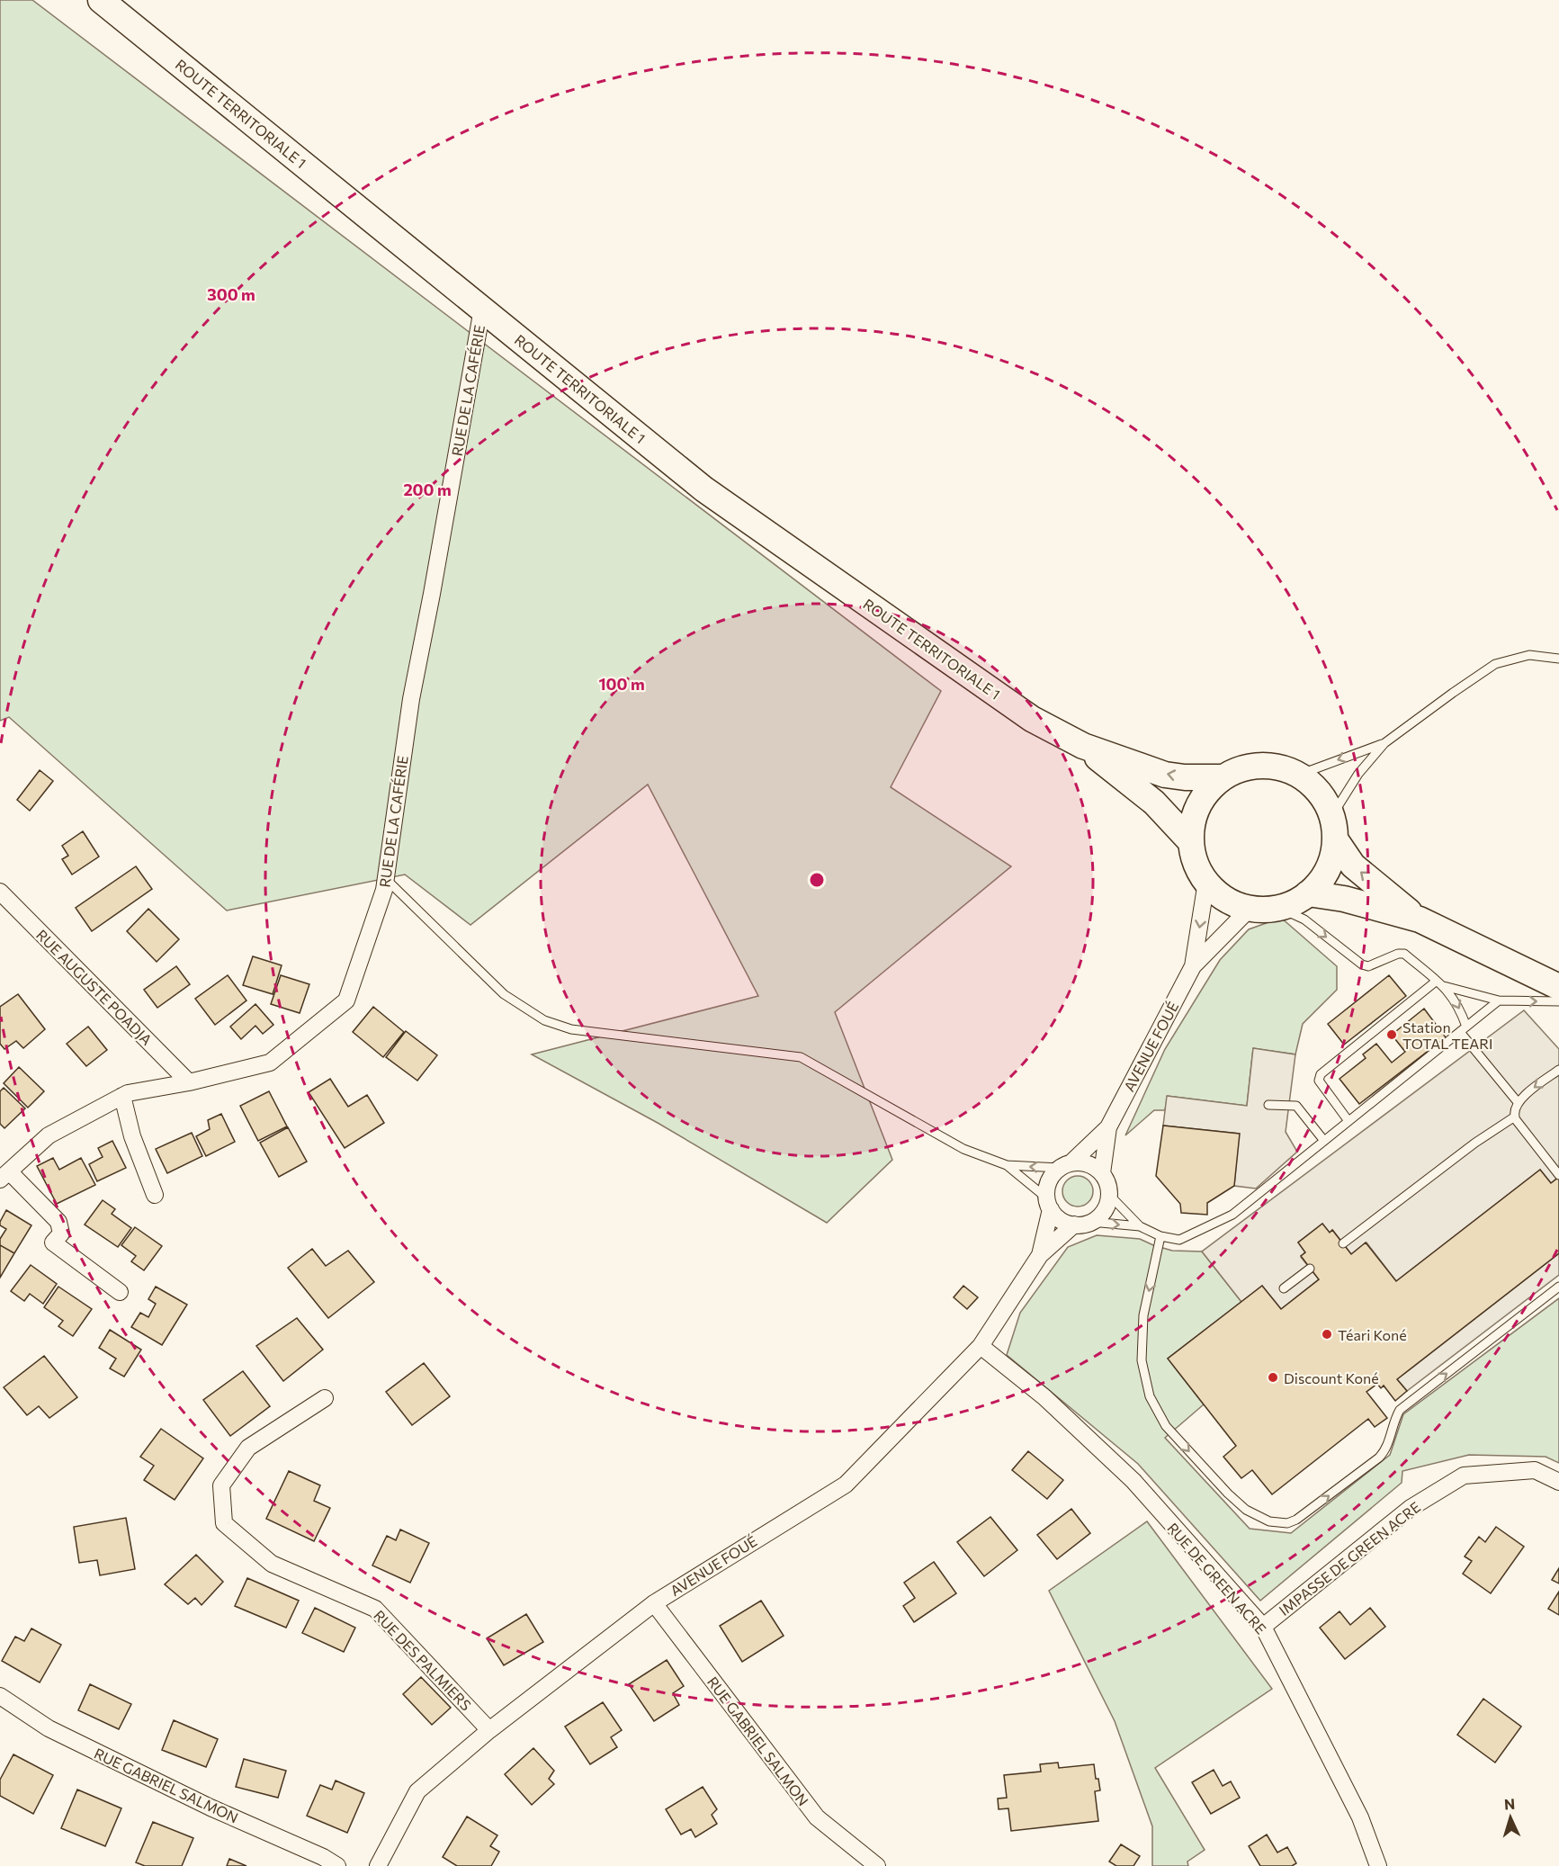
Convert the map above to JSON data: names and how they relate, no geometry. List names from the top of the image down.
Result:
{
  "streets": {
    "main road": ["ROUTE TERRITORIALE 1"],
    "street": [
      "RUE DE LA CAFÉRIE",
      "RUE AUGUSTE POADJA",
      "AVENUE FOUÉ",
      "IMPASSE DE GREEN ACRE",
      "RUE DE GREEN ACRE",
      "RUE DES PALMIERS",
      "RUE GABRIEL SALMON"
    ]
  },
  "crossings": [
    ["ROUTE TERRITORIALE 1", "RUE DE LA CAFÉRIE"],
    ["ROUTE TERRITORIALE 1", "AVENUE FOUÉ"],
    ["RUE DE LA CAFÉRIE", "RUE AUGUSTE POADJA"],
    ["AVENUE FOUÉ", "RUE DE GREEN ACRE"],
    ["AVENUE FOUÉ", "RUE DES PALMIERS"],
    ["AVENUE FOUÉ", "RUE GABRIEL SALMON"],
    ["IMPASSE DE GREEN ACRE", "RUE DE GREEN ACRE"]
  ],
  "places": ["Station TOTAL TEARI", "Téari Koné", "Discount Koné"],
  "north": "top",
  "rings": ["300 m", "200 m", "100 m"]
}
